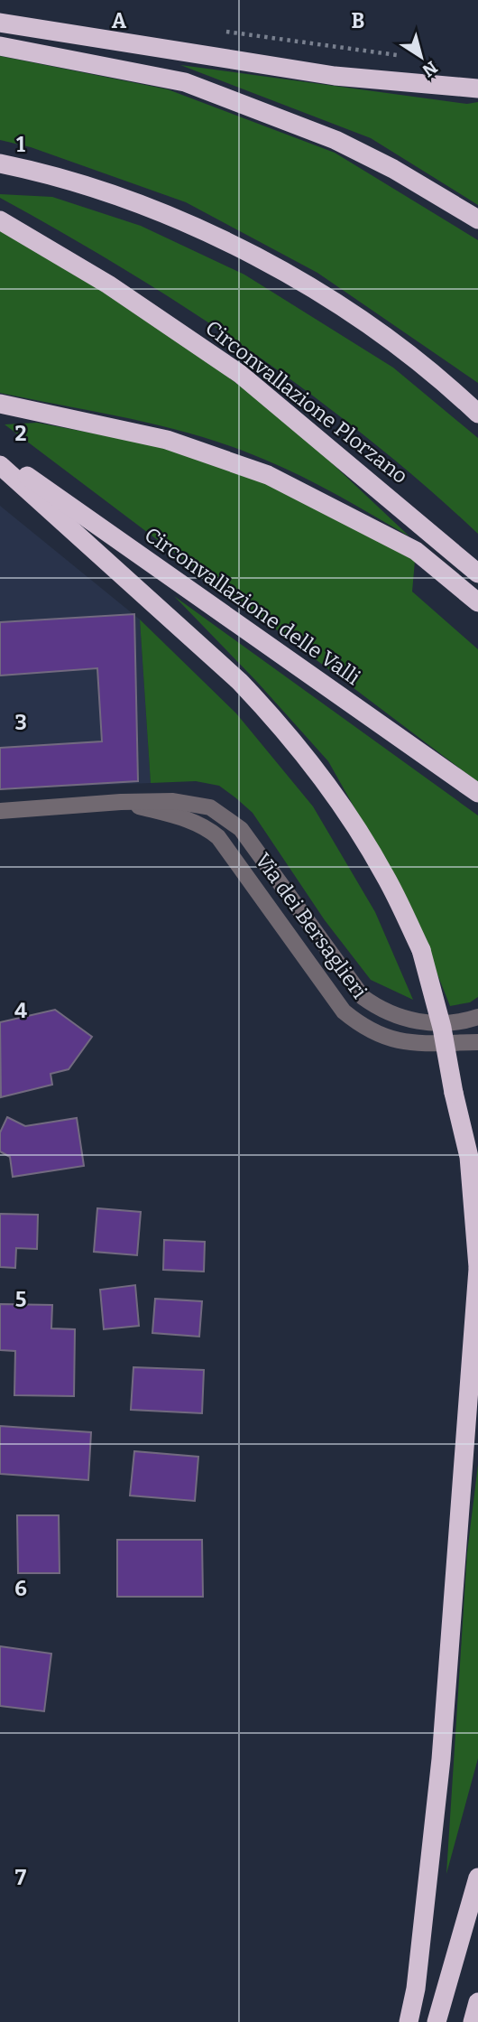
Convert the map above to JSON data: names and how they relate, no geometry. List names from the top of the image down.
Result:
{
  "streets": {
    "highway": ["Circonvallazione Plorzano", "Circonvallazione delle Valli"],
    "street": ["Via dei Bersaglieri"]
  },
  "north": "bottom right",
  "grid": {
    "columns": ["A", "B"],
    "rows": [
      "1",
      "2",
      "3",
      "4",
      "5",
      "6",
      "7"
    ]
  }
}
